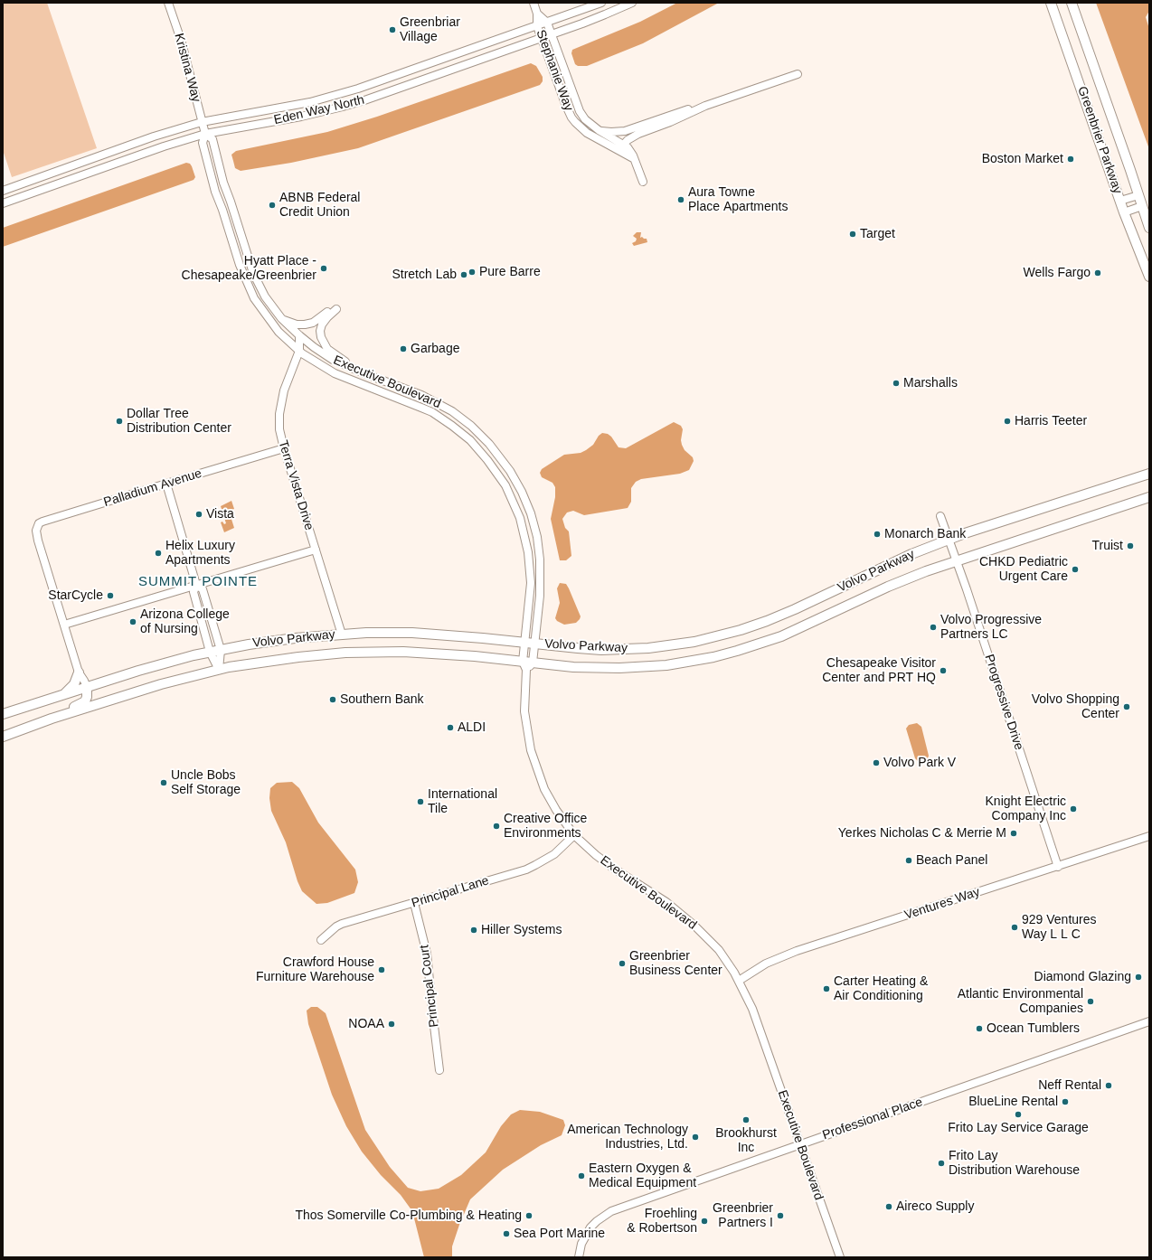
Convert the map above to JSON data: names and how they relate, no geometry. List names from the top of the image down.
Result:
{
  "streets": {
    "main road": ["Greenbrier Parkway", "Volvo Parkway"],
    "street": [
      "Kristina Way",
      "Stephanie Way",
      "Eden Way North",
      "Executive Boulevard",
      "Terra Vista Drive",
      "Palladium Avenue",
      "Progressive Drive",
      "Principal Lane",
      "Ventures Way",
      "Principal Court",
      "Professional Place"
    ]
  },
  "crossings": [
    ["Kristina Way", "Eden Way North"],
    ["Kristina Way", "Executive Boulevard"],
    ["Stephanie Way", "Eden Way North"],
    ["Eden Way North", "Executive Boulevard"],
    ["Executive Boulevard", "Terra Vista Drive"],
    ["Executive Boulevard", "Volvo Parkway"],
    ["Executive Boulevard", "Principal Lane"],
    ["Executive Boulevard", "Ventures Way"],
    ["Executive Boulevard", "Professional Place"],
    ["Terra Vista Drive", "Palladium Avenue"],
    ["Terra Vista Drive", "Volvo Parkway"],
    ["Volvo Parkway", "Progressive Drive"],
    ["Progressive Drive", "Ventures Way"],
    ["Principal Lane", "Principal Court"]
  ],
  "districts": ["SUMMIT POINTE"],
  "places": [
    "Greenbriar Village",
    "Boston Market",
    "Aura Towne Place Apartments",
    "ABNB Federal Credit Union",
    "Target",
    "Hyatt Place - Chesapeake/Greenbrier",
    "Pure Barre",
    "Wells Fargo",
    "Stretch Lab",
    "Garbage",
    "Marshalls",
    "Dollar Tree Distribution Center",
    "Harris Teeter",
    "Vista",
    "Monarch Bank",
    "Truist",
    "Helix Luxury Apartments",
    "CHKD Pediatric Urgent Care",
    "StarCycle",
    "Arizona College of Nursing",
    "Volvo Progressive Partners LC",
    "Chesapeake Visitor Center and PRT HQ",
    "Southern Bank",
    "Volvo Shopping Center",
    "ALDI",
    "Volvo Park V",
    "Uncle Bobs Self Storage",
    "International Tile",
    "Knight Electric Company Inc",
    "Creative Office Environments",
    "Yerkes Nicholas C & Merrie M",
    "Beach Panel",
    "929 Ventures Way L L C",
    "Hiller Systems",
    "Greenbrier Business Center",
    "Crawford House Furniture Warehouse",
    "Diamond Glazing",
    "Carter Heating & Air Conditioning",
    "Atlantic Environmental Companies",
    "NOAA",
    "Ocean Tumblers",
    "Neff Rental",
    "BlueLine Rental",
    "Frito Lay Service Garage",
    "Brookhurst Inc",
    "American Technology Industries, Ltd.",
    "Frito Lay Distribution Warehouse",
    "Eastern Oxygen & Medical Equipment",
    "Aireco Supply",
    "Thos Somerville Co-Plumbing & Heating",
    "Greenbrier Partners I",
    "Froehling & Robertson",
    "Sea Port Marine"
  ]
}
